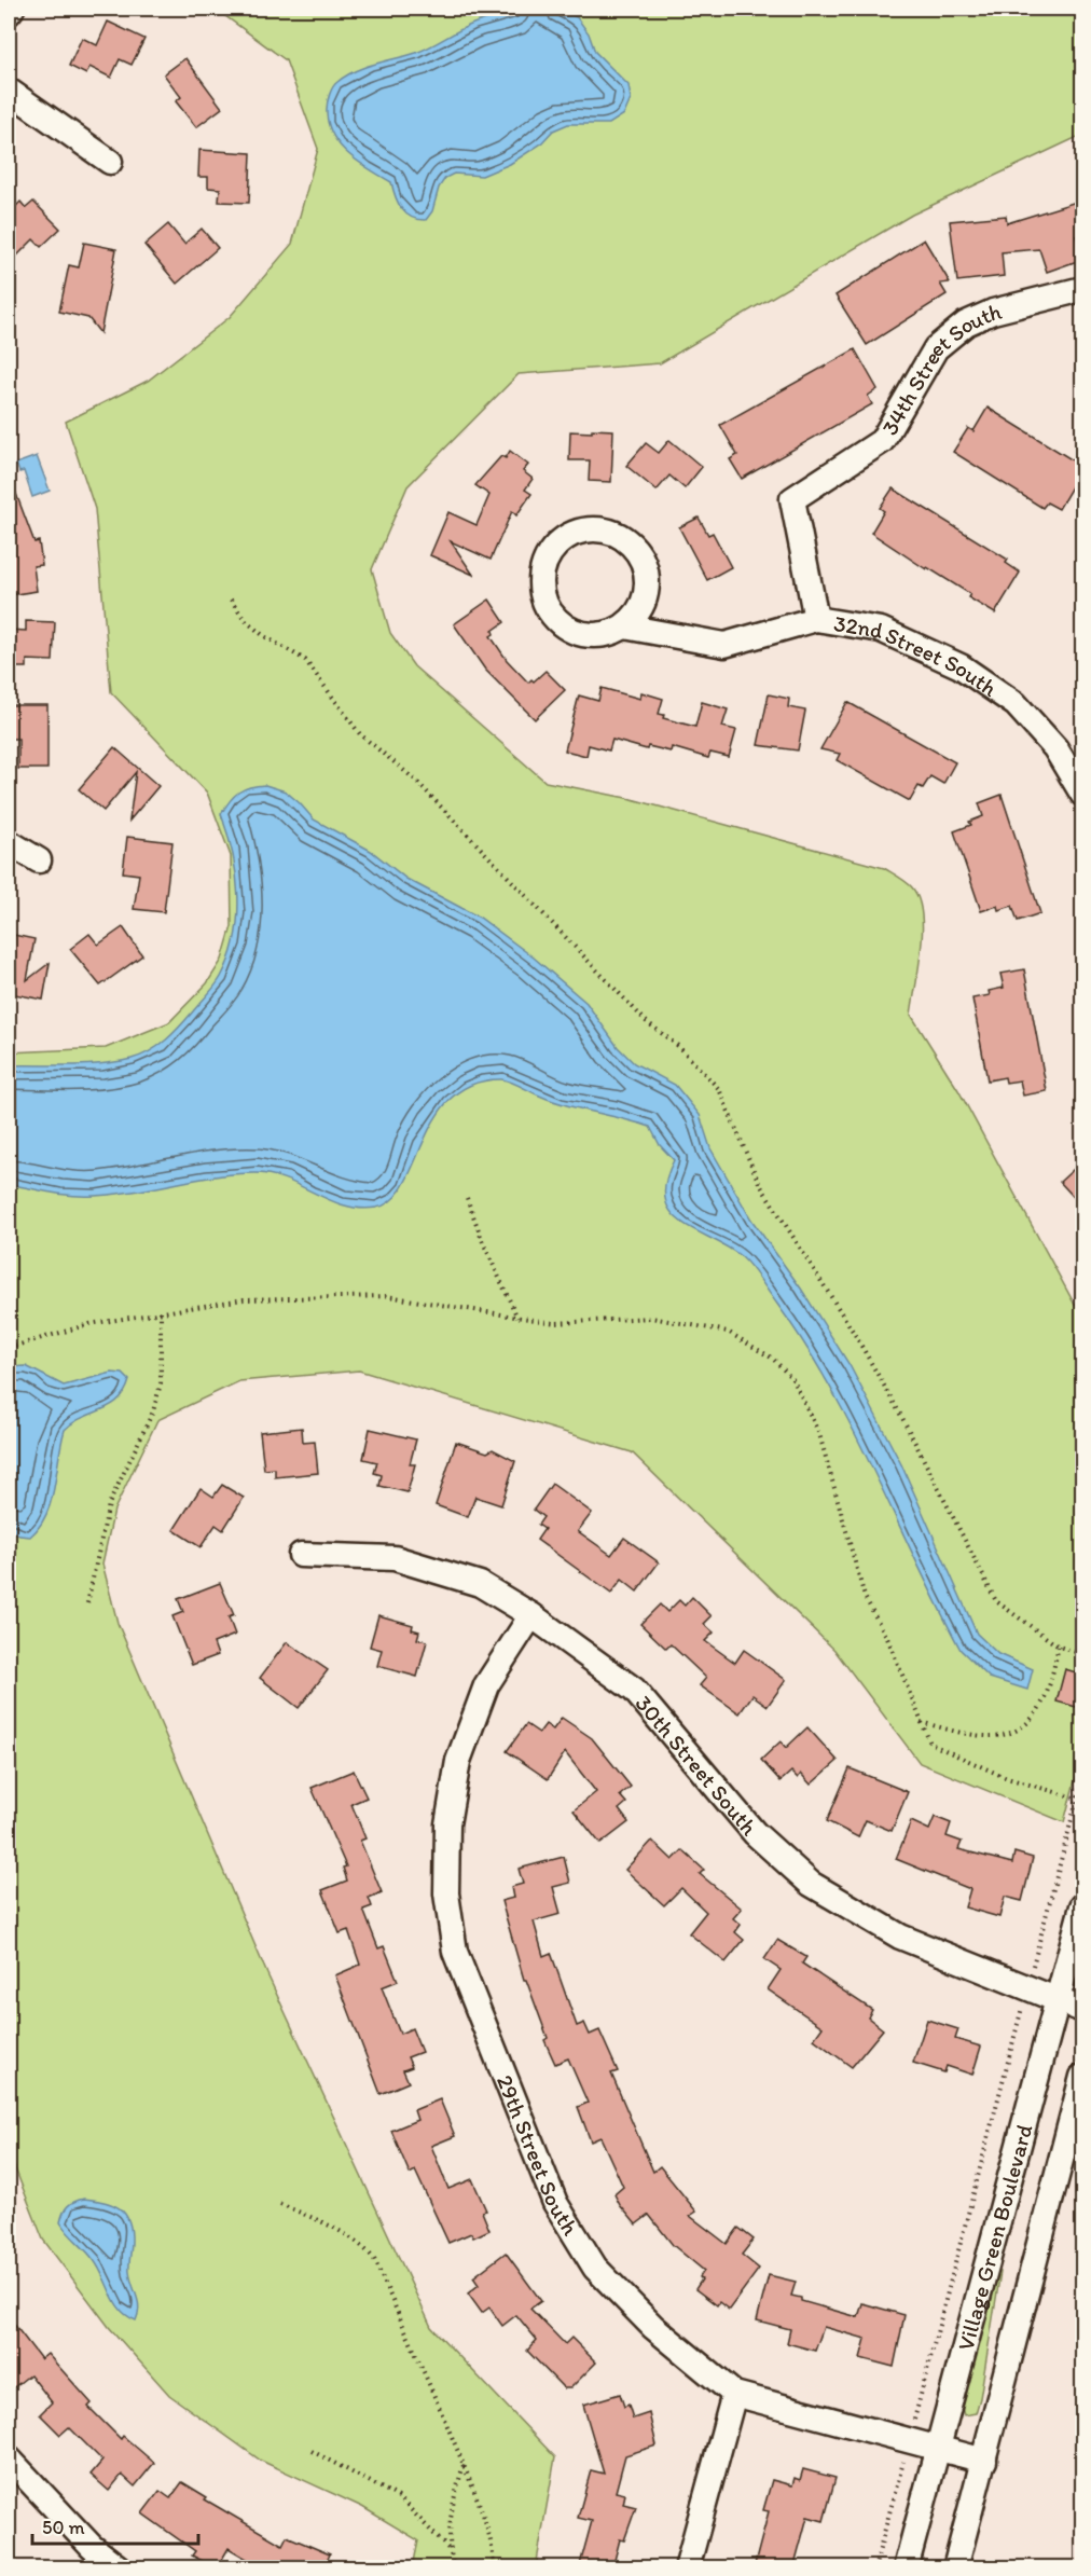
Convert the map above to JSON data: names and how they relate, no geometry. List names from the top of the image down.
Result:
{
  "streets": {
    "street": [
      "34th Street South",
      "32nd Street South",
      "30th Street South",
      "29th Street South",
      "Village Green Boulevard"
    ]
  },
  "crossings": [
    ["34th Street South", "32nd Street South"],
    ["30th Street South", "29th Street South"],
    ["30th Street South", "Village Green Boulevard"],
    ["29th Street South", "Village Green Boulevard"]
  ],
  "scale_bar": "50 m"
}
